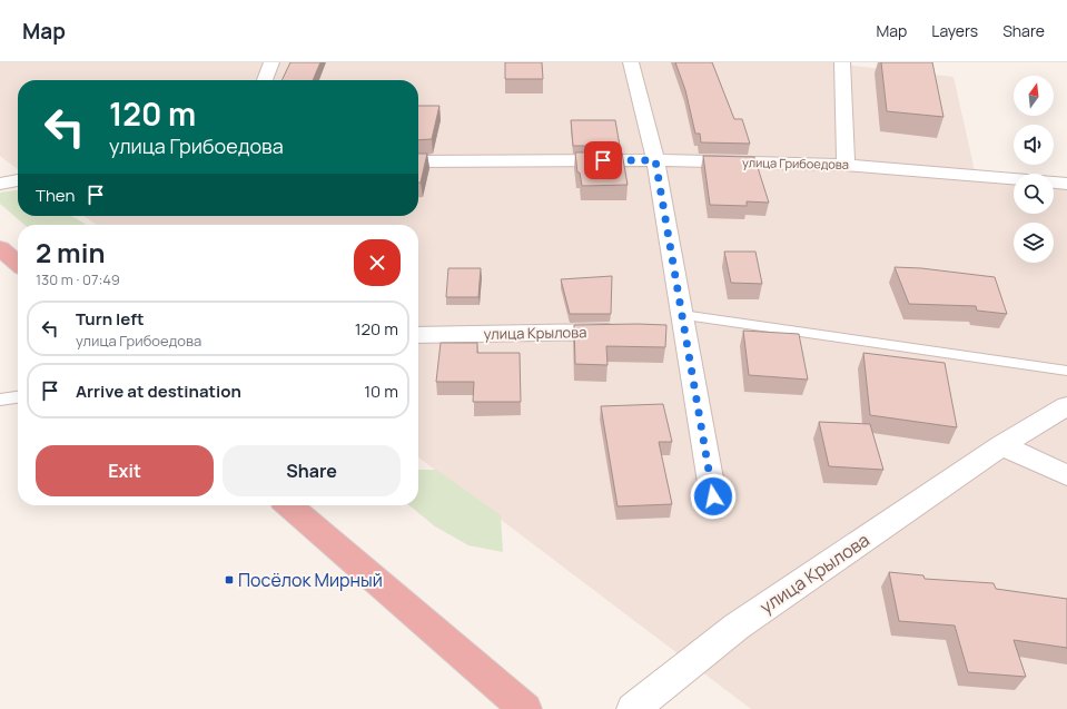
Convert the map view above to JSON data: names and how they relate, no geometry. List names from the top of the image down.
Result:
{
  "streets": {
    "street": ["улица Грибоедова", "улица Крылова"]
  },
  "places": {
    "transit": ["Посёлок Мирный"]
  },
  "north": "top",
  "page": {
    "header": "Map",
    "nav": ["Map", "Layers", "Share"],
    "turn": ["120 m", "улица Грибоедова"],
    "then": "Then",
    "heading": ["2 min", "130 m · 07:49"],
    "list": [
      {
        "name": "Turn left",
        "note": "улица Грибоедова",
        "value": "120 m"
      },
      {
        "name": "Arrive at destination",
        "value": "10 m"
      }
    ],
    "buttons": ["Exit", "Share"]
  }
}
